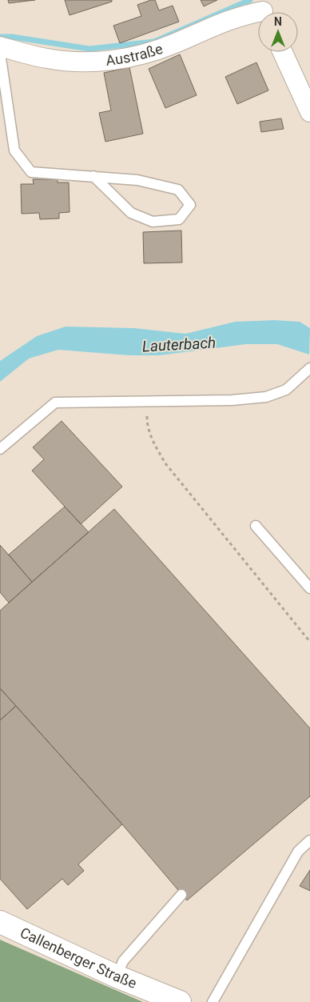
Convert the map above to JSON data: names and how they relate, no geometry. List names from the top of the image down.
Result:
{
  "streets": {
    "street": ["Austraße", "Callenberger Straße"]
  },
  "water": ["Lauterbach"],
  "north": "top"
}
